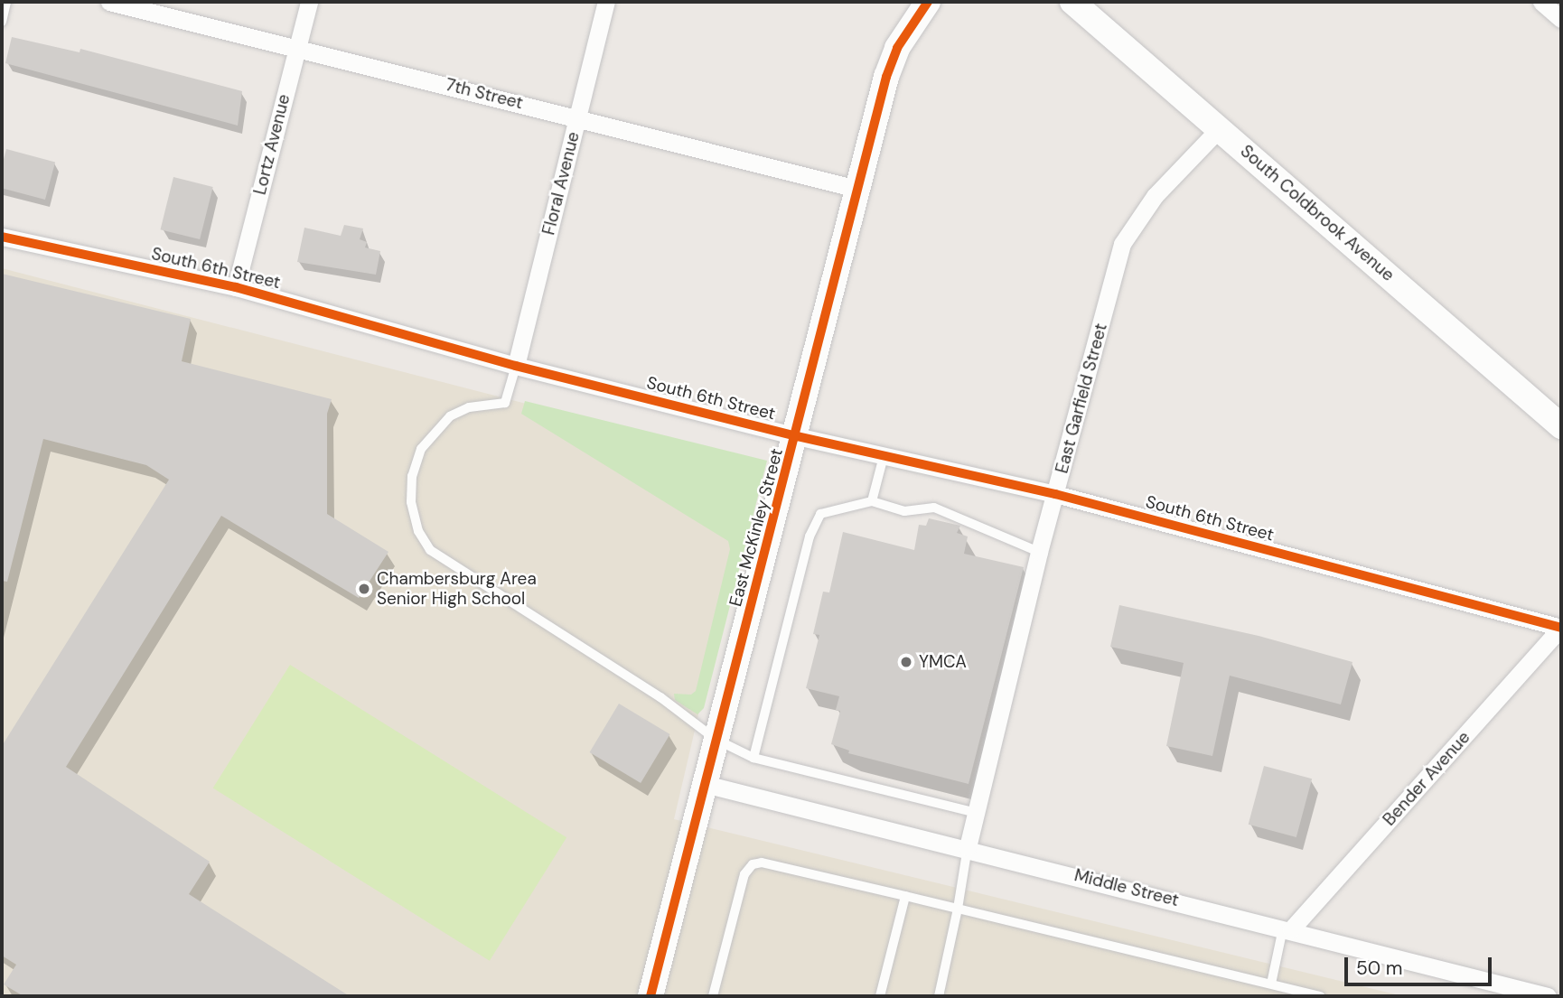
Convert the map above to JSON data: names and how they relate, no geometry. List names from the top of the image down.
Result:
{
  "streets": {
    "street": [
      "7th Street",
      "Lortz Avenue",
      "Floral Avenue",
      "South Coldbrook Avenue",
      "South 6th Street",
      "East Garfield Street",
      "East McKinley Street",
      "Bender Avenue",
      "Middle Street"
    ]
  },
  "crossings": [
    ["7th Street", "Lortz Avenue"],
    ["7th Street", "Floral Avenue"],
    ["7th Street", "East McKinley Street"],
    ["Lortz Avenue", "South 6th Street"],
    ["Floral Avenue", "South 6th Street"],
    ["South Coldbrook Avenue", "East Garfield Street"],
    ["South 6th Street", "East Garfield Street"],
    ["South 6th Street", "East McKinley Street"],
    ["South 6th Street", "Bender Avenue"],
    ["East Garfield Street", "Middle Street"],
    ["East McKinley Street", "Middle Street"],
    ["Bender Avenue", "Middle Street"]
  ],
  "places": ["Chambersburg Area Senior High School", "YMCA"],
  "scale_bar": "50 m"
}
